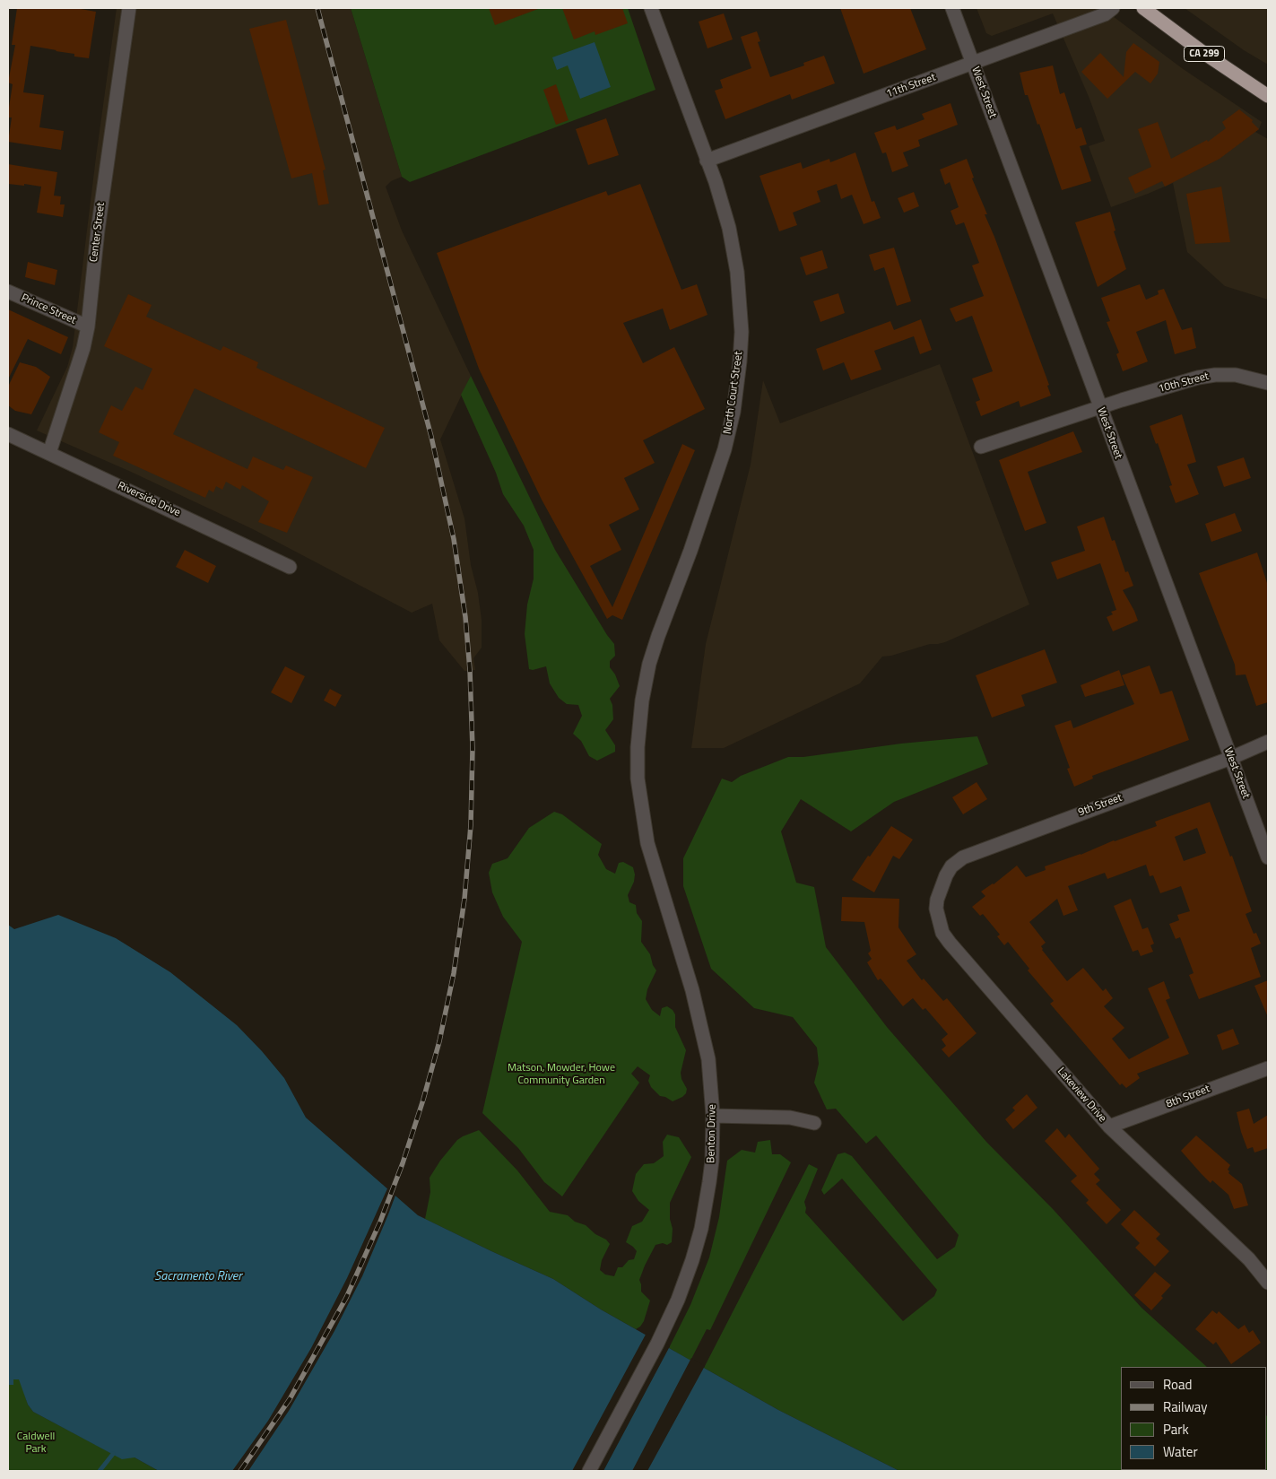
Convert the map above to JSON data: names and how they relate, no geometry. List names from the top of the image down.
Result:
{
  "streets": {
    "highway": ["CA 299"],
    "street": [
      "11th Street",
      "West Street",
      "Center Street",
      "Prince Street",
      "10th Street",
      "North Court Street",
      "Riverside Drive",
      "9th Street",
      "Lakeview Drive",
      "8th Street",
      "Benton Drive"
    ]
  },
  "crossings": [
    ["11th Street", "West Street"],
    ["11th Street", "North Court Street"],
    ["West Street", "10th Street"],
    ["West Street", "9th Street"],
    ["Center Street", "Prince Street"],
    ["Center Street", "Riverside Drive"],
    ["North Court Street", "Benton Drive"],
    ["9th Street", "Lakeview Drive"],
    ["Lakeview Drive", "8th Street"]
  ],
  "water": ["Sacramento River"],
  "parks": ["Matson, Mowder, Howe Community Garden", "Caldwell Park"],
  "legend": [
    "Road",
    "Railway",
    "Park",
    "Water"
  ]
}
